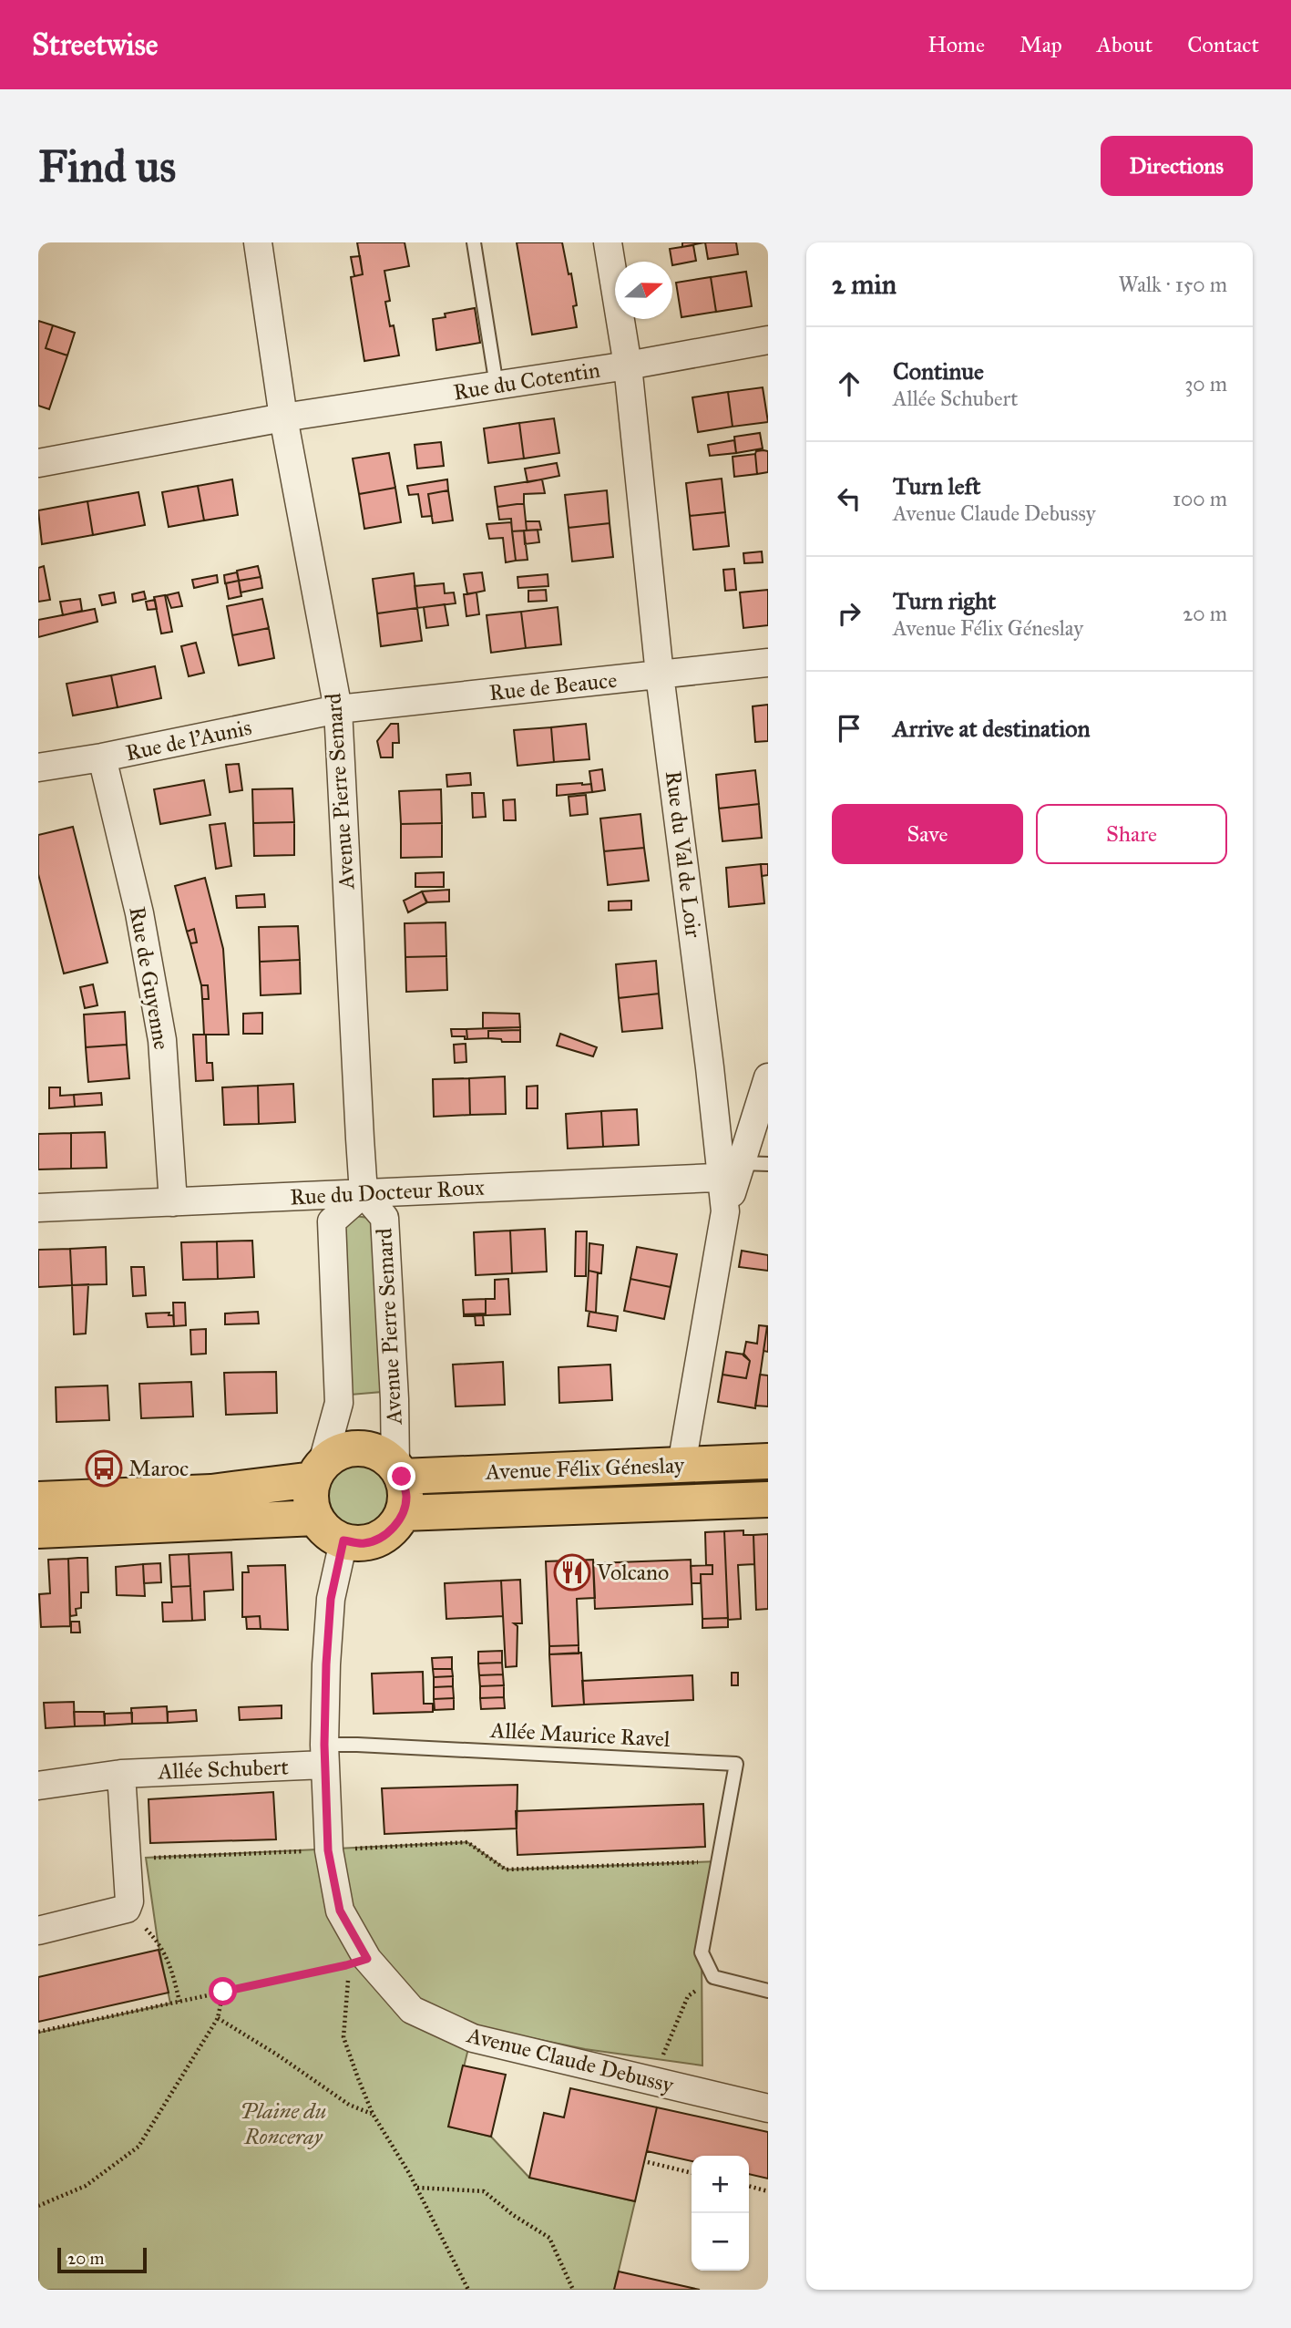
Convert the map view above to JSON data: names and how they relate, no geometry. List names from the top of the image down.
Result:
{
  "streets": {
    "main road": ["Avenue Félix Géneslay"],
    "street": [
      "Rue du Cotentin",
      "Rue de Beauce",
      "Rue de l'Aunis",
      "Avenue Pierre Semard",
      "Rue du Val de Loir",
      "Rue de Guyenne",
      "Rue du Docteur Roux",
      "Allée Schubert",
      "Avenue Claude Debussy"
    ],
    "lane": ["Allée Maurice Ravel"]
  },
  "crossings": [
    ["Rue du Cotentin", "Avenue Pierre Semard"],
    ["Rue du Cotentin", "Rue du Val de Loir"],
    ["Rue de Beauce", "Rue de l'Aunis"],
    ["Rue de Beauce", "Avenue Pierre Semard"],
    ["Rue de Beauce", "Rue du Val de Loir"],
    ["Rue de l'Aunis", "Avenue Pierre Semard"],
    ["Rue de l'Aunis", "Rue de Guyenne"],
    ["Avenue Pierre Semard", "Rue du Docteur Roux"],
    ["Avenue Pierre Semard", "Avenue Félix Géneslay"],
    ["Avenue Pierre Semard", "Avenue Claude Debussy"],
    ["Rue du Val de Loir", "Rue du Docteur Roux"],
    ["Rue du Val de Loir", "Avenue Félix Géneslay"],
    ["Rue de Guyenne", "Rue du Docteur Roux"],
    ["Avenue Félix Géneslay", "Avenue Claude Debussy"],
    ["Allée Maurice Ravel", "Allée Schubert"],
    ["Allée Maurice Ravel", "Avenue Claude Debussy"],
    ["Allée Schubert", "Avenue Claude Debussy"]
  ],
  "parks": ["Plaine du Ronceray"],
  "places": {
    "bus stop": ["Maroc"],
    "restaurant": ["Volcano"]
  },
  "scale_bar": "20 m",
  "north": "right",
  "page": {
    "header": "Streetwise",
    "nav": [
      "Home",
      "Map",
      "About",
      "Contact"
    ],
    "buttons": [
      "Directions",
      ["Save", "Share"]
    ],
    "title": "Find us",
    "heading": ["2 min", "Walk · 150 m"],
    "list": [
      ["Continue", "Allée Schubert", "30 m"],
      ["Turn left", "Avenue Claude Debussy", "100 m"],
      ["Turn right", "Avenue Félix Géneslay", "20 m"],
      "Arrive at destination"
    ],
    "map_buttons": ["+", "−"],
    "scale": "20 m"
  }
}
